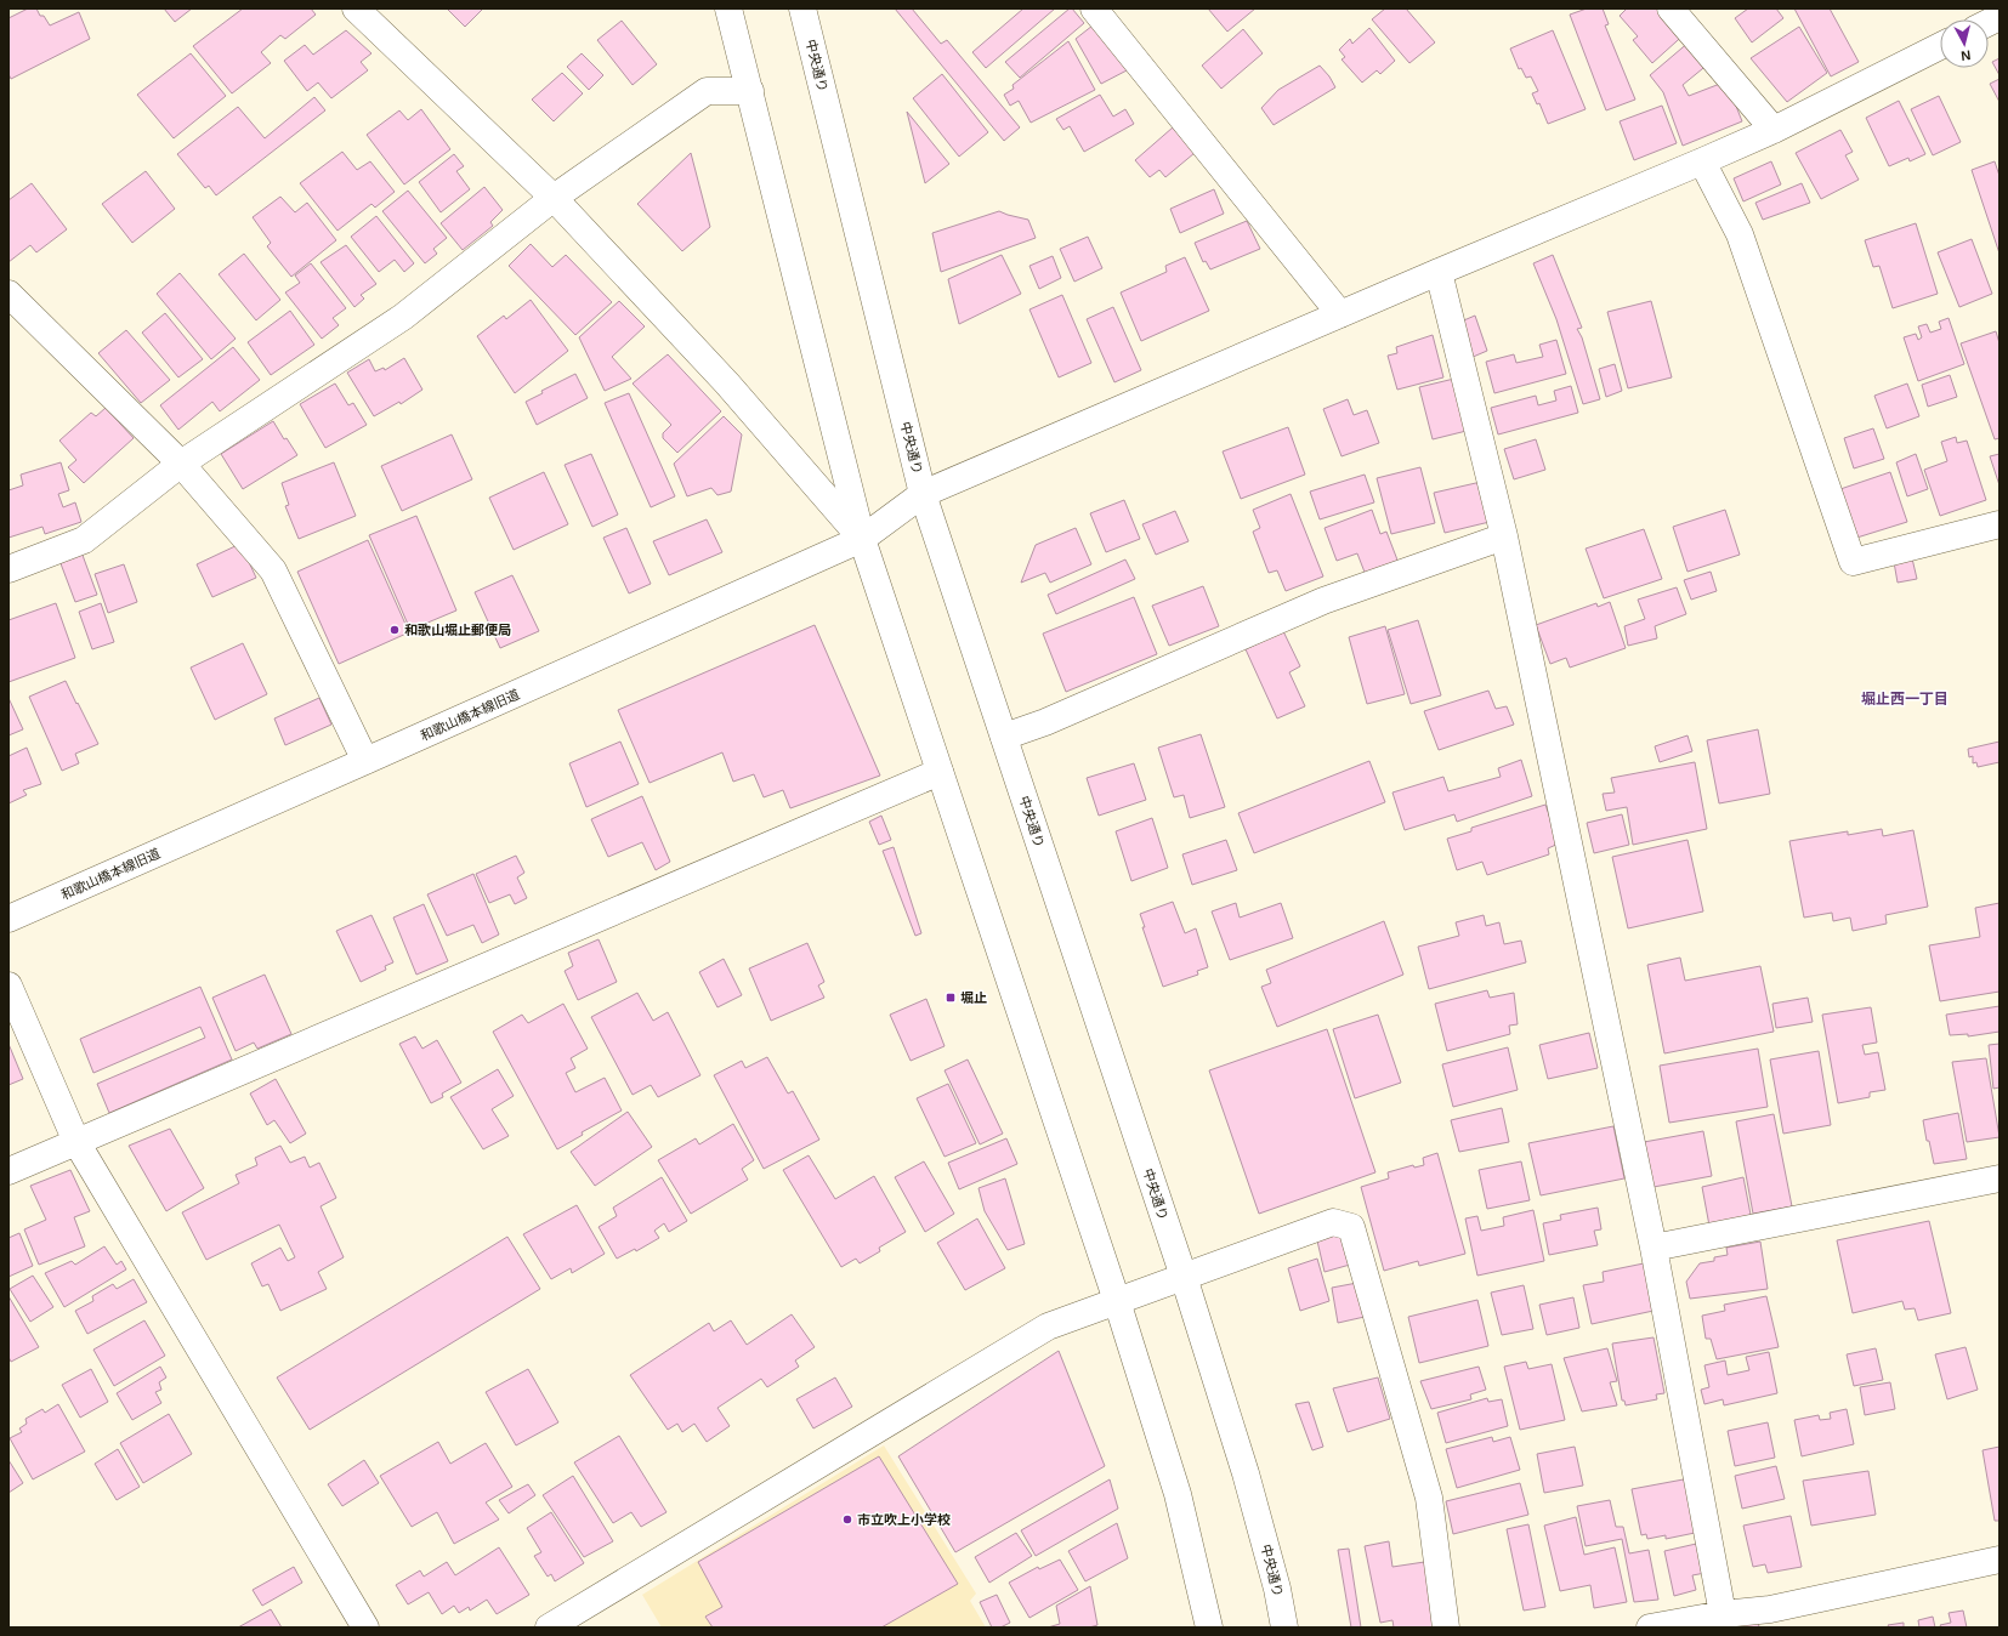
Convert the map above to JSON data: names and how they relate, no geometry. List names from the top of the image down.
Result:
{
  "streets": {
    "main road": ["中央通り", "和歌山橋本線旧道"]
  },
  "crossings": [
    ["中央通り", "和歌山橋本線旧道"]
  ],
  "districts": ["堀止西一丁目"],
  "places": {
    "other": ["和歌山堀止郵便局", "市立吹上小学校"],
    "transit": ["堀止"]
  },
  "north": "bottom"
}
